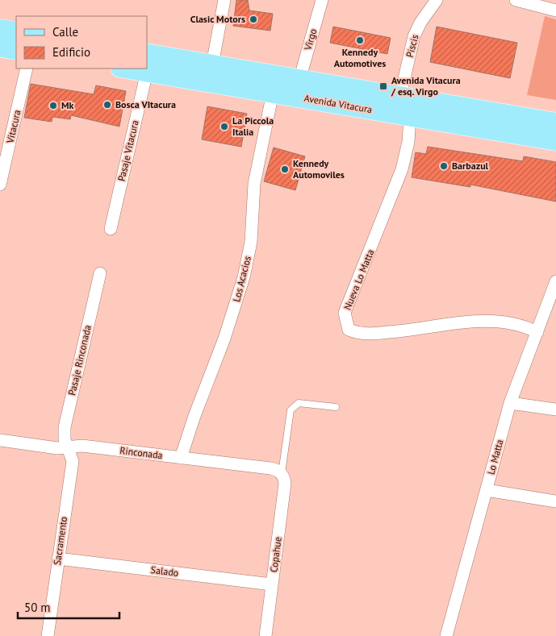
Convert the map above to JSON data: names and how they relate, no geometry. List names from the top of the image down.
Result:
{
  "streets": {
    "main road": ["Avenida Vitacura"],
    "street": [
      "Virgo",
      "Piscis",
      "Vitacura",
      "Pasaje Vitacura",
      "Los Acacios",
      "Nueva Lo Matta",
      "Pasaje Rinconada",
      "Rinconada",
      "Lo Matta",
      "Sacramento",
      "Copahue",
      "Salado"
    ]
  },
  "crossings": [
    ["Virgo", "Avenida Vitacura"],
    ["Piscis", "Avenida Vitacura"],
    ["Avenida Vitacura", "Pasaje Vitacura"],
    ["Avenida Vitacura", "Los Acacios"],
    ["Avenida Vitacura", "Nueva Lo Matta"],
    ["Los Acacios", "Rinconada"],
    ["Nueva Lo Matta", "Lo Matta"],
    ["Pasaje Rinconada", "Rinconada"],
    ["Pasaje Rinconada", "Sacramento"],
    ["Rinconada", "Sacramento"],
    ["Rinconada", "Copahue"],
    ["Sacramento", "Salado"],
    ["Copahue", "Salado"]
  ],
  "places": {
    "other": [
      "Clasic Motors",
      "Kennedy Automotives",
      "Bosca VItacura",
      "Mk",
      "La Piccola Italia",
      "Barbazul",
      "Kennedy Automoviles"
    ],
    "transit": ["Avenida Vitacura / esq. Virgo"]
  },
  "legend": ["Calle", "Edificio"],
  "scale_bar": "50 m"
}
